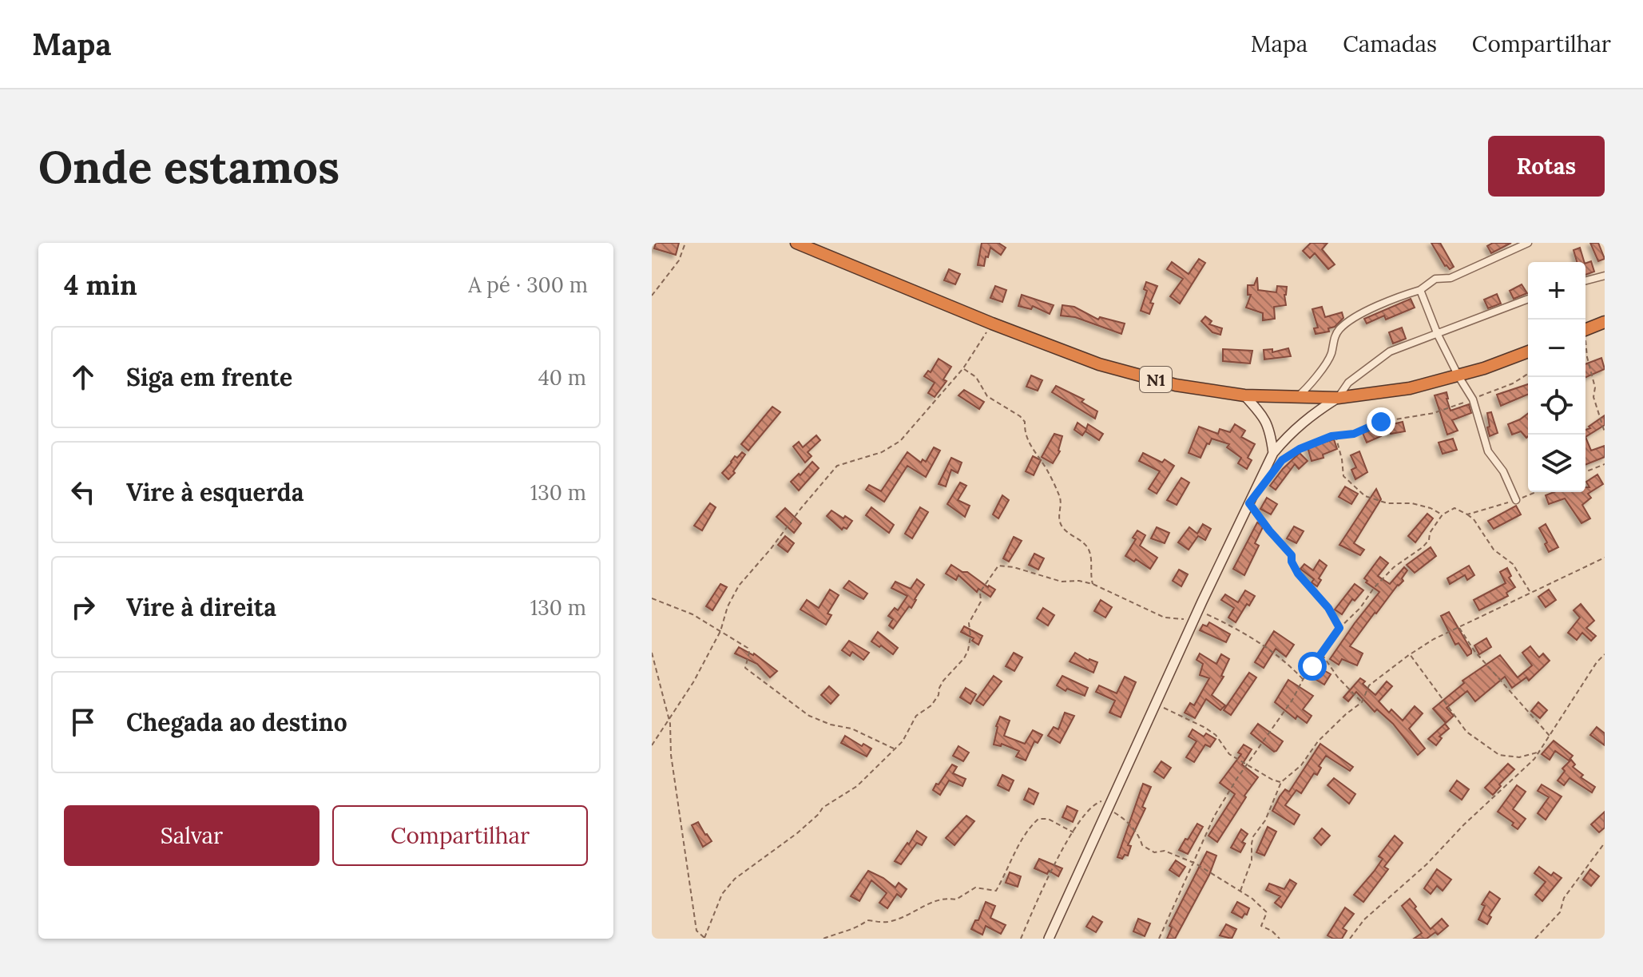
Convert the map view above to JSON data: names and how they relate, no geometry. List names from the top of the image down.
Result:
{
  "streets": {
    "highway": ["N1"]
  },
  "page": {
    "header": "Mapa",
    "nav": ["Mapa", "Camadas", "Compartilhar"],
    "buttons": [
      "Rotas",
      ["Salvar", "Compartilhar"]
    ],
    "title": "Onde estamos",
    "heading": ["4 min", "A pé · 300 m"],
    "map_buttons": ["+", "−"],
    "list": [
      ["Siga em frente", "40 m"],
      ["Vire à esquerda", "130 m"],
      ["Vire à direita", "130 m"],
      "Chegada ao destino"
    ]
  }
}
